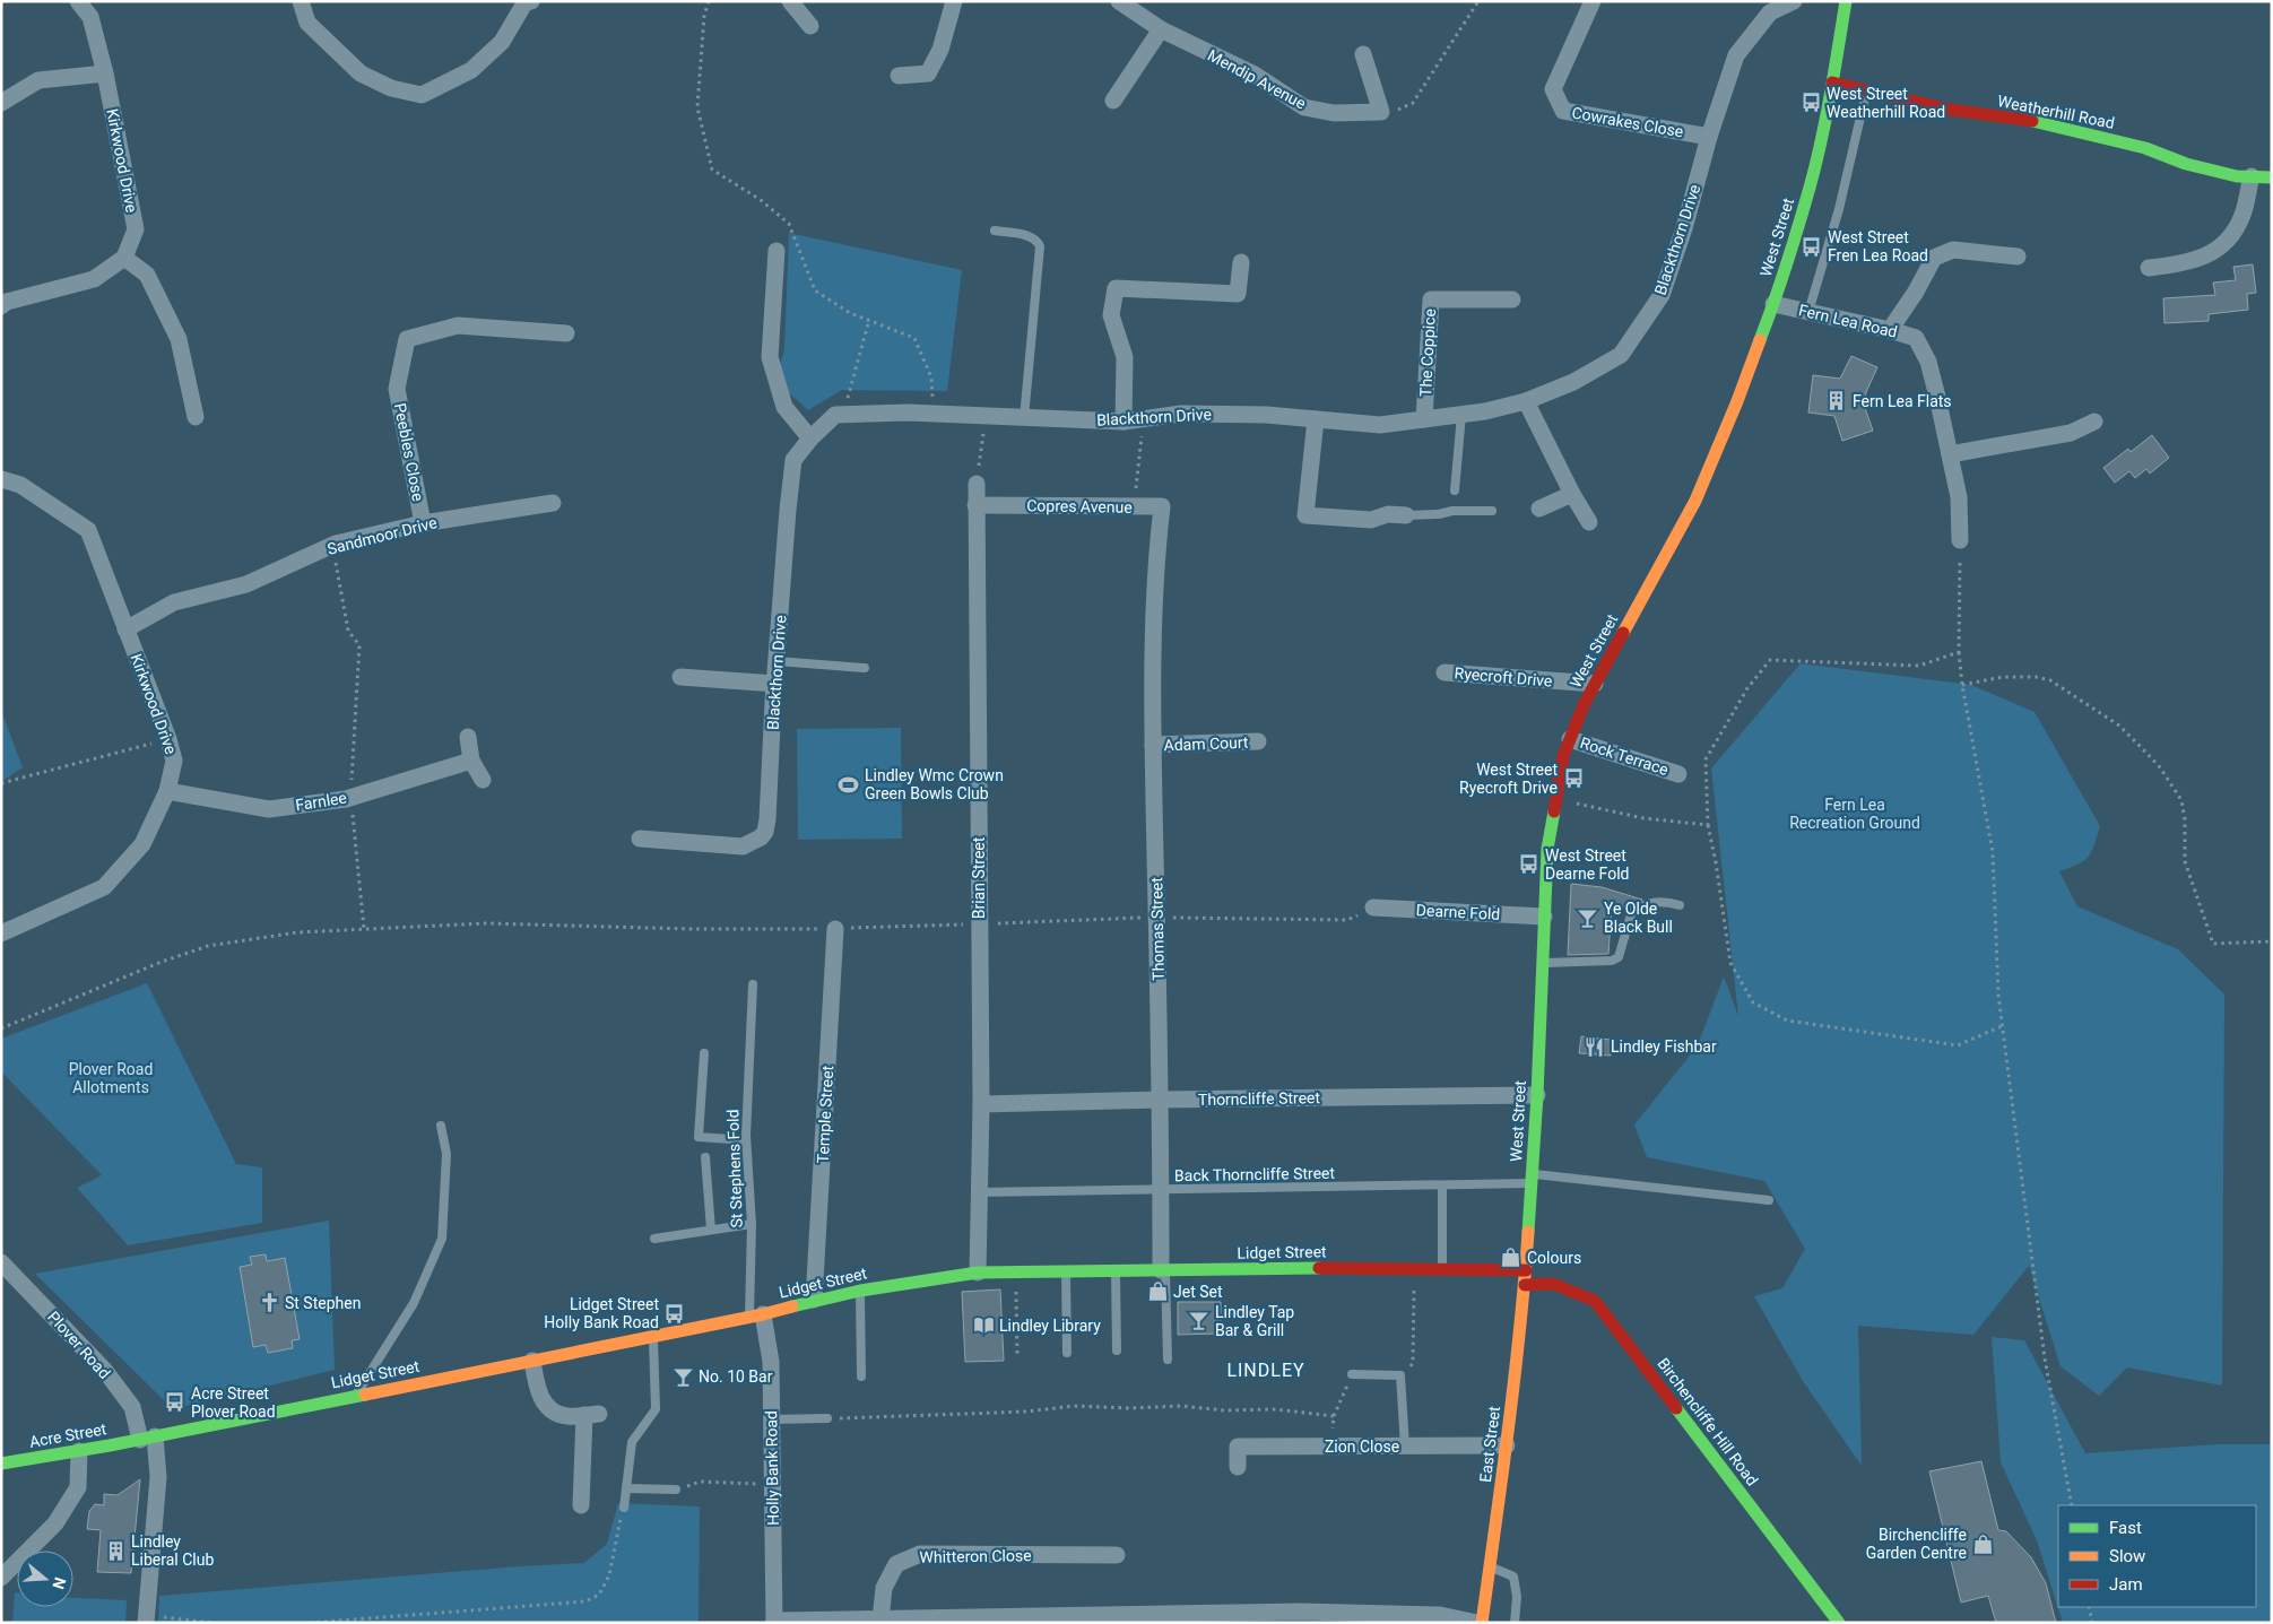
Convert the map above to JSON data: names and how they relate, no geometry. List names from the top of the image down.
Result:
{
  "streets": {
    "street": [
      "Mendip Avenue",
      "Weatherhill Road",
      "Cowrakes Close",
      "Kirkwood Drive",
      "West Street",
      "Blackthorn Drive",
      "Fern Lea Road",
      "The Coppice",
      "Peebles Close",
      "Copres Avenue",
      "Sandmoor Drive",
      "Ryecroft Drive",
      "Adam Court",
      "Rock Terrace",
      "Farnlee",
      "Brian Street",
      "Dearne Fold",
      "Thomas Street",
      "Thorncliffe Street",
      "Temple Street",
      "Lidget Street",
      "Plover Road",
      "Birchencliffe Hill Road",
      "Acre Street",
      "East Street",
      "Zion Close",
      "Holly Bank Road",
      "Whitteron Close"
    ],
    "lane": ["St Stephens Fold", "Back Thorncliffe Street"]
  },
  "crossings": [
    ["Weatherhill Road", "West Street"],
    ["Cowrakes Close", "Blackthorn Drive"],
    ["Kirkwood Drive", "Sandmoor Drive"],
    ["Kirkwood Drive", "Farnlee"],
    ["West Street", "Fern Lea Road"],
    ["West Street", "Ryecroft Drive"],
    ["West Street", "Rock Terrace"],
    ["West Street", "Dearne Fold"],
    ["West Street", "Thorncliffe Street"],
    ["West Street", "Back Thorncliffe Street"],
    ["West Street", "Lidget Street"],
    ["West Street", "East Street"],
    ["Blackthorn Drive", "The Coppice"],
    ["Peebles Close", "Sandmoor Drive"],
    ["Copres Avenue", "Brian Street"],
    ["Copres Avenue", "Thomas Street"],
    ["Adam Court", "Thomas Street"],
    ["Brian Street", "Thorncliffe Street"],
    ["Brian Street", "Back Thorncliffe Street"],
    ["Brian Street", "Lidget Street"],
    ["Thomas Street", "Thorncliffe Street"],
    ["Thomas Street", "Back Thorncliffe Street"],
    ["Thomas Street", "Lidget Street"],
    ["Temple Street", "Lidget Street"],
    ["St Stephens Fold", "Lidget Street"],
    ["St Stephens Fold", "Holly Bank Road"],
    ["Lidget Street", "Plover Road"],
    ["Lidget Street", "Acre Street"],
    ["Lidget Street", "East Street"],
    ["Lidget Street", "Holly Bank Road"],
    ["Plover Road", "Acre Street"],
    ["Birchencliffe Hill Road", "East Street"],
    ["East Street", "Zion Close"]
  ],
  "districts": ["LINDLEY"],
  "parks": ["Fern Lea Recreation Ground", "Plover Road Allotments"],
  "places": {
    "bus stop": [
      "West Street Weatherhill Road",
      "West Street Fren Lea Road",
      "West Street Ryecroft Drive",
      "West Street Dearne Fold",
      "Lidget Street Holly Bank Road",
      "Acre Street Plover Road"
    ],
    "building": ["Fern Lea Flats", "Lindley Liberal Club"],
    "sports": ["Lindley Wmc Crown Green Bowls Club"],
    "bar": ["Ye Olde Black Bull", "Lindley Tap Bar & Grill", "No. 10 Bar"],
    "restaurant": ["Lindley Fishbar"],
    "shop": ["Colours", "Jet Set", "Birchencliffe Garden Centre"],
    "church": ["St Stephen"],
    "library": ["Lindley Library"]
  },
  "legend": ["Fast", "Slow", "Jam"],
  "north": "right"
}
